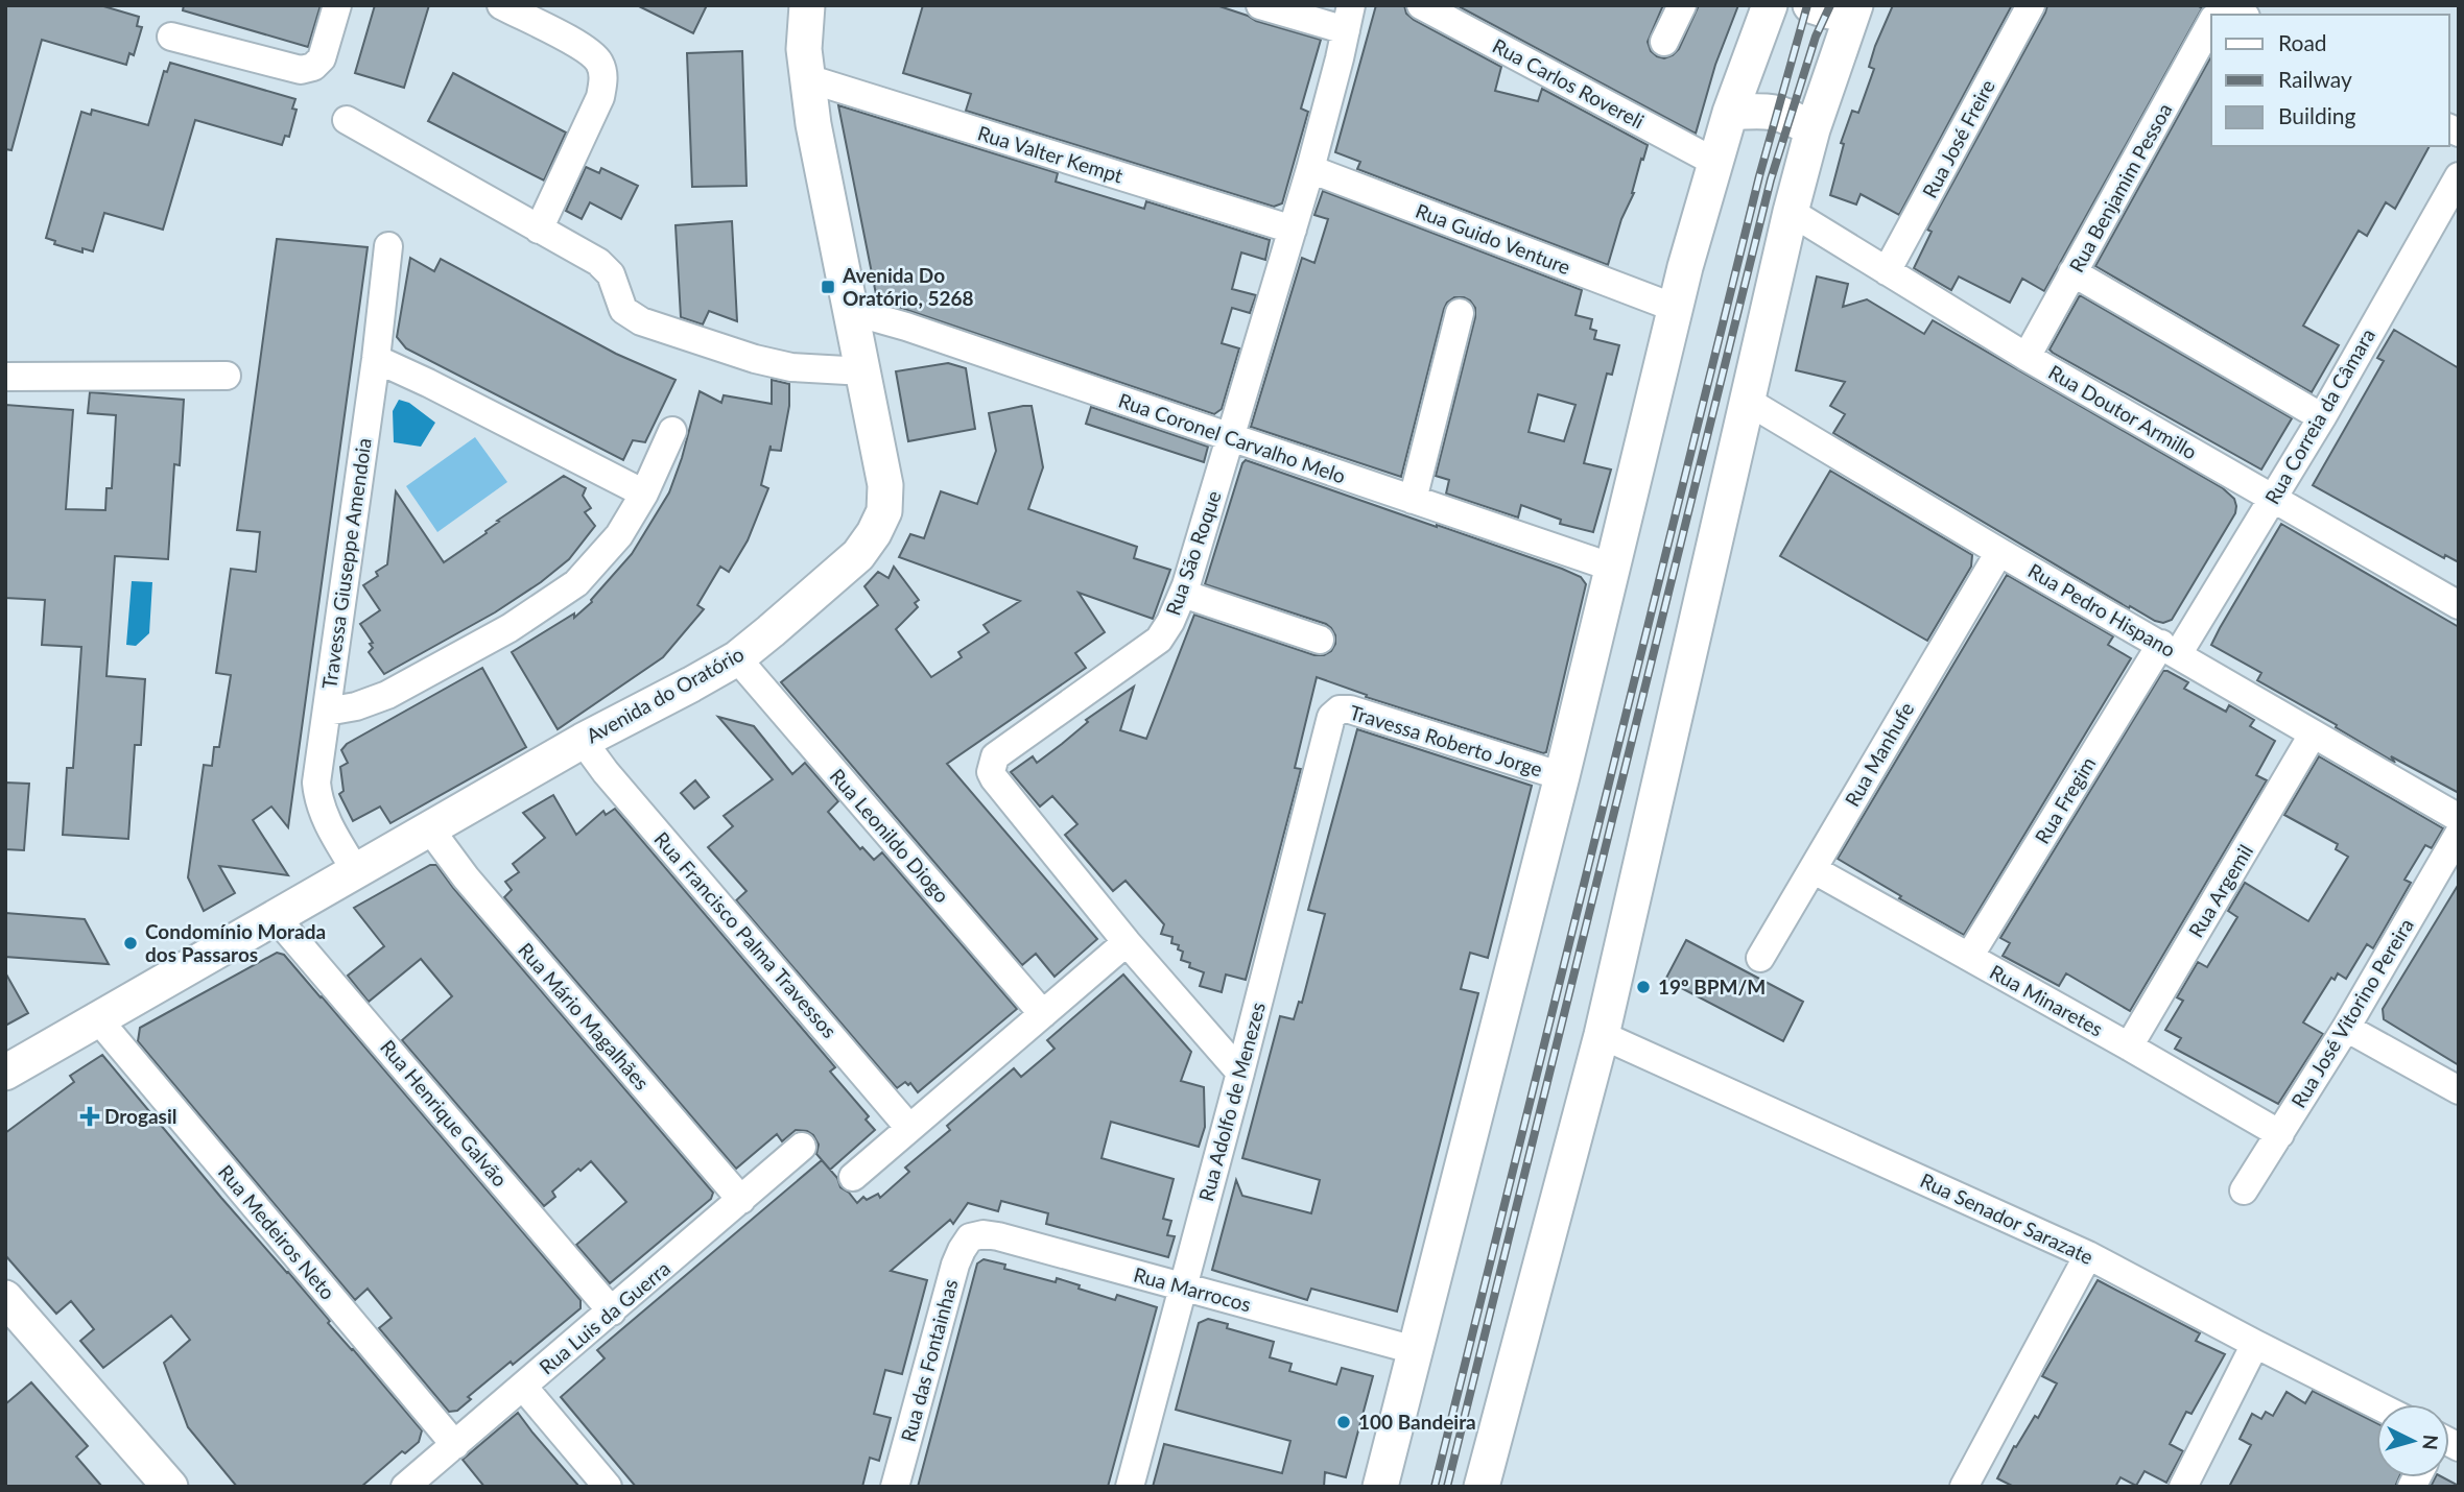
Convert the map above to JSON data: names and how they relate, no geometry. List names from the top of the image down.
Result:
{
  "streets": {
    "main road": ["Avenida do Oratório"],
    "street": [
      "Rua Carlos Rovereli",
      "Rua José Freire",
      "Rua Valter Kempt",
      "Rua Benjamim Pessoa",
      "Rua Guido Venture",
      "Rua Doutor Armillo",
      "Rua Correia da Câmara",
      "Rua Coronel Carvalho Melo",
      "Rua São Roque",
      "Travessa Giuseppe Amendoia",
      "Rua Pedro Hispano",
      "Travessa Roberto Jorge",
      "Rua Manhufe",
      "Rua Fregim",
      "Rua Leonildo Diogo",
      "Rua Argemil",
      "Rua Francisco Palma Travessos",
      "Rua Minaretes",
      "Rua José Vitorino Pereira",
      "Rua Mário Magalhães",
      "Rua Adolfo de Menezes",
      "Rua Henrique Galvão",
      "Rua Senador Sarazate",
      "Rua Medeiros Neto",
      "Rua Marrocos",
      "Rua Luis da Guerra",
      "Rua das Fontainhas"
    ]
  },
  "crossings": [
    ["Rua José Freire", "Rua Doutor Armillo"],
    ["Rua Valter Kempt", "Rua São Roque"],
    ["Rua Valter Kempt", "Avenida do Oratório"],
    ["Rua Benjamim Pessoa", "Rua Doutor Armillo"],
    ["Rua Guido Venture", "Rua São Roque"],
    ["Rua Doutor Armillo", "Rua Correia da Câmara"],
    ["Rua Correia da Câmara", "Rua Pedro Hispano"],
    ["Rua Correia da Câmara", "Rua Fregim"],
    ["Rua Coronel Carvalho Melo", "Rua São Roque"],
    ["Rua Coronel Carvalho Melo", "Avenida do Oratório"],
    ["Rua São Roque", "Rua Adolfo de Menezes"],
    ["Travessa Giuseppe Amendoia", "Avenida do Oratório"],
    ["Rua Pedro Hispano", "Rua Manhufe"],
    ["Rua Pedro Hispano", "Rua Fregim"],
    ["Rua Pedro Hispano", "Rua Argemil"],
    ["Avenida do Oratório", "Rua Leonildo Diogo"],
    ["Avenida do Oratório", "Rua Francisco Palma Travessos"],
    ["Avenida do Oratório", "Rua Mário Magalhães"],
    ["Avenida do Oratório", "Rua Henrique Galvão"],
    ["Avenida do Oratório", "Rua Medeiros Neto"],
    ["Travessa Roberto Jorge", "Rua Adolfo de Menezes"],
    ["Rua Manhufe", "Rua Minaretes"],
    ["Rua Fregim", "Rua Minaretes"],
    ["Rua Argemil", "Rua Minaretes"],
    ["Rua Minaretes", "Rua José Vitorino Pereira"],
    ["Rua Mário Magalhães", "Rua Luis da Guerra"],
    ["Rua Adolfo de Menezes", "Rua Marrocos"],
    ["Rua Henrique Galvão", "Rua Luis da Guerra"],
    ["Rua Medeiros Neto", "Rua Luis da Guerra"],
    ["Rua Marrocos", "Rua das Fontainhas"]
  ],
  "places": {
    "transit": ["Avenida Do Oratório, 5268"],
    "other": ["Condomínio Morada dos Passaros", "19º BPM/M", "100 Bandeira"],
    "health": ["Drogasil"]
  },
  "legend": ["Road", "Railway", "Building"],
  "north": "right"
}
